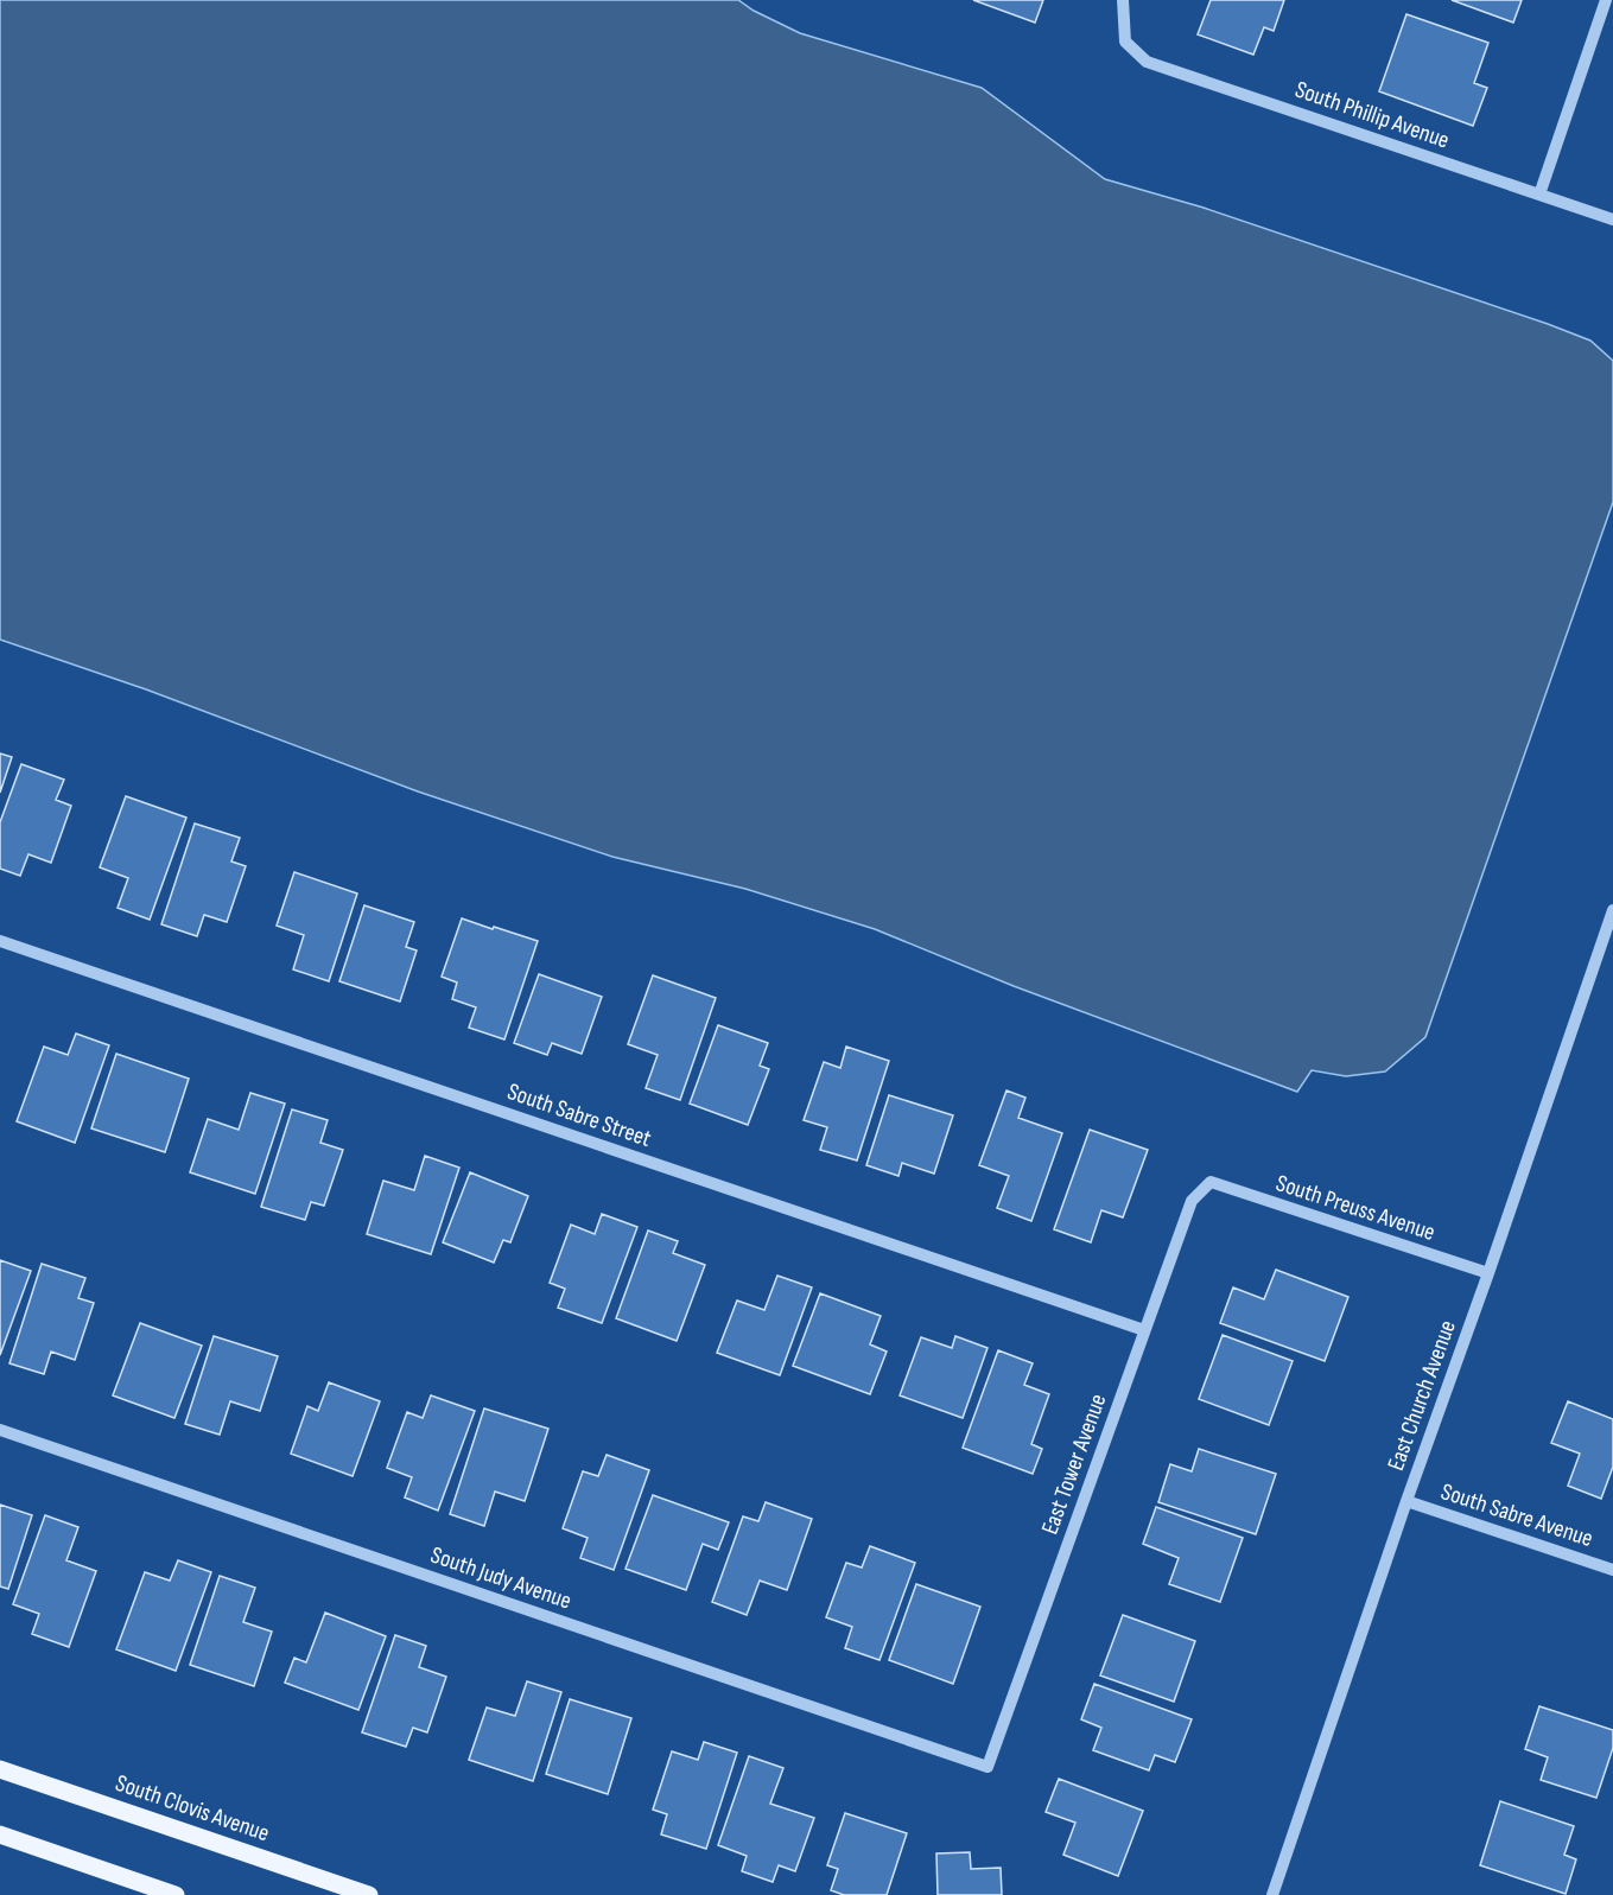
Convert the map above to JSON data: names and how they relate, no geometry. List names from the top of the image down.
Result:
{
  "streets": {
    "main road": ["South Clovis Avenue"],
    "street": [
      "South Phillip Avenue",
      "South Sabre Street",
      "South Preuss Avenue",
      "East Church Avenue",
      "East Tower Avenue",
      "South Sabre Avenue",
      "South Judy Avenue"
    ]
  },
  "crossings": [
    ["South Sabre Street", "East Tower Avenue"],
    ["South Preuss Avenue", "East Church Avenue"],
    ["South Preuss Avenue", "East Tower Avenue"],
    ["East Church Avenue", "South Sabre Avenue"],
    ["East Tower Avenue", "South Judy Avenue"]
  ]
}
